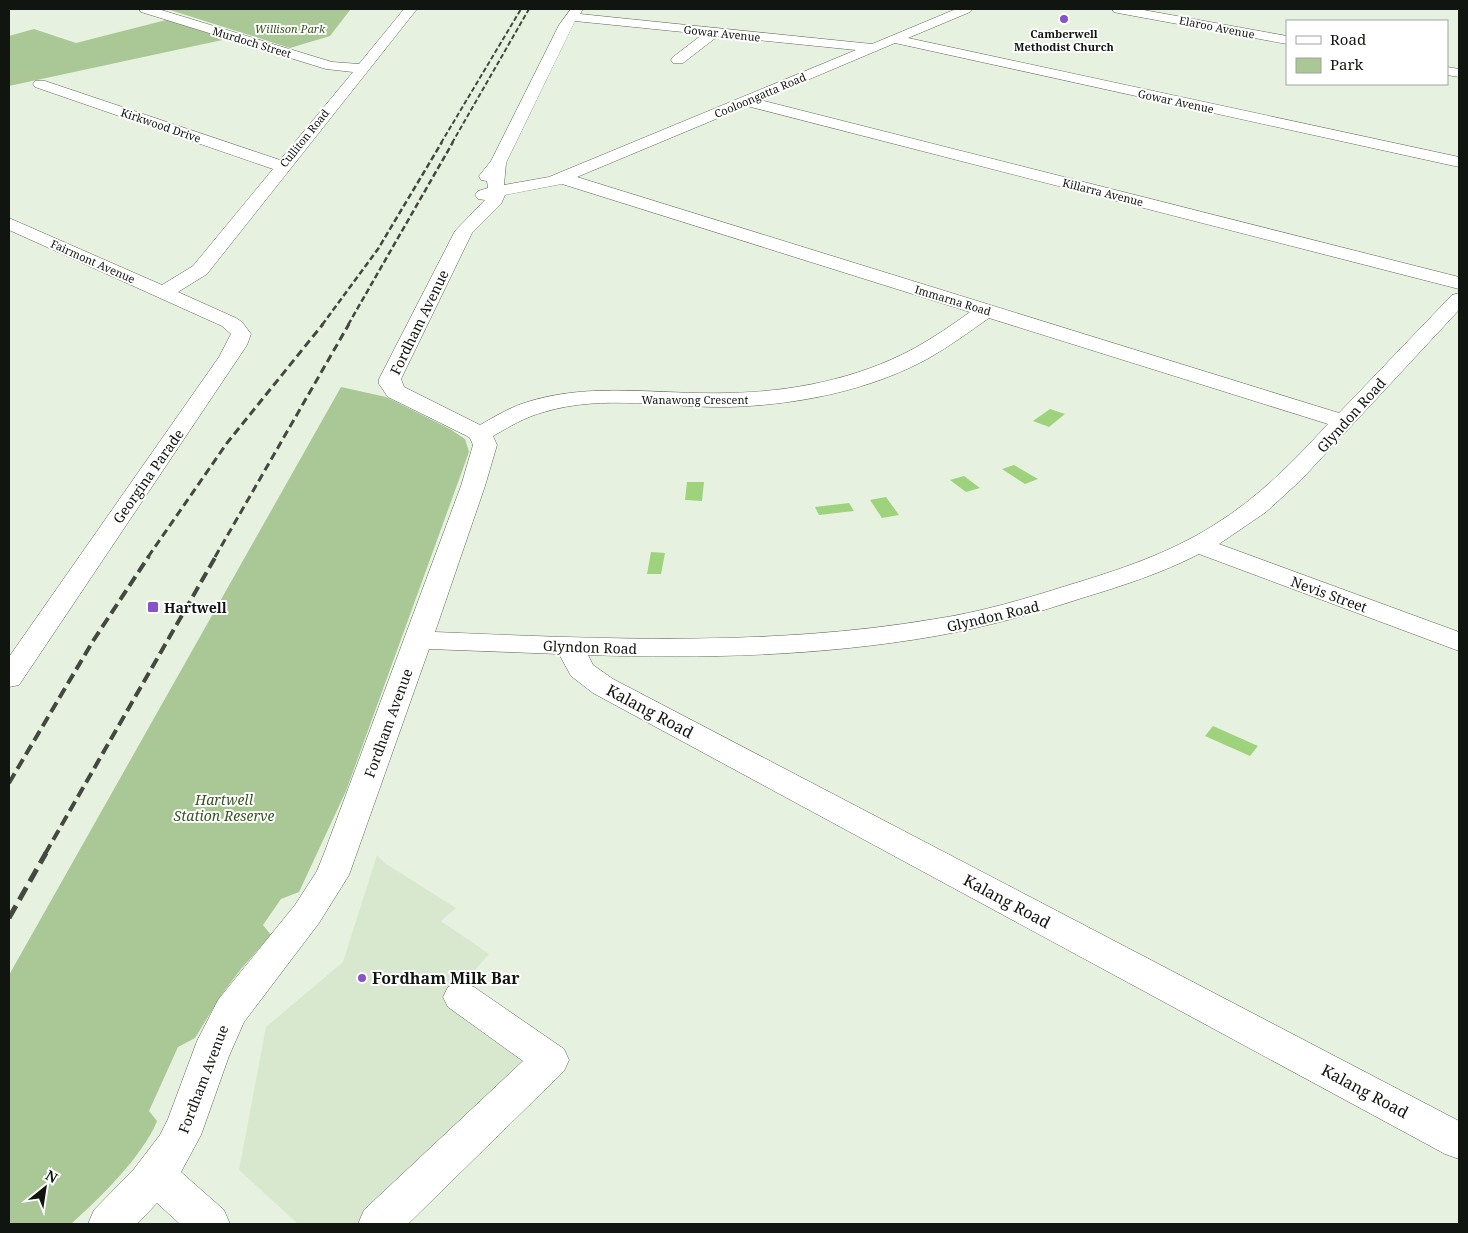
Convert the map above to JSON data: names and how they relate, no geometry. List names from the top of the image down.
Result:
{
  "streets": {
    "street": [
      "Elaroo Avenue",
      "Gowar Avenue",
      "Murdoch Street",
      "Cooloongatta Road",
      "Kirkwood Drive",
      "Culliton Road",
      "Killarra Avenue",
      "Fairmont Avenue",
      "Immarna Road",
      "Fordham Avenue",
      "Wanawong Crescent",
      "Glyndon Road",
      "Georgina Parade",
      "Nevis Street",
      "Kalang Road"
    ]
  },
  "crossings": [
    ["Gowar Avenue", "Cooloongatta Road"],
    ["Murdoch Street", "Culliton Road"],
    ["Cooloongatta Road", "Killarra Avenue"],
    ["Cooloongatta Road", "Immarna Road"],
    ["Cooloongatta Road", "Fordham Avenue"],
    ["Kirkwood Drive", "Culliton Road"],
    ["Culliton Road", "Fairmont Avenue"],
    ["Culliton Road", "Georgina Parade"],
    ["Fairmont Avenue", "Georgina Parade"],
    ["Immarna Road", "Wanawong Crescent"],
    ["Immarna Road", "Glyndon Road"],
    ["Fordham Avenue", "Wanawong Crescent"],
    ["Fordham Avenue", "Glyndon Road"],
    ["Glyndon Road", "Nevis Street"],
    ["Glyndon Road", "Kalang Road"]
  ],
  "parks": ["Willison Park", "Hartwell Station Reserve"],
  "places": {
    "other": ["Camberwell Methodist Church", "Fordham Milk Bar"],
    "transit": ["Hartwell"]
  },
  "legend": ["Road", "Park"],
  "north": "top right"
}
